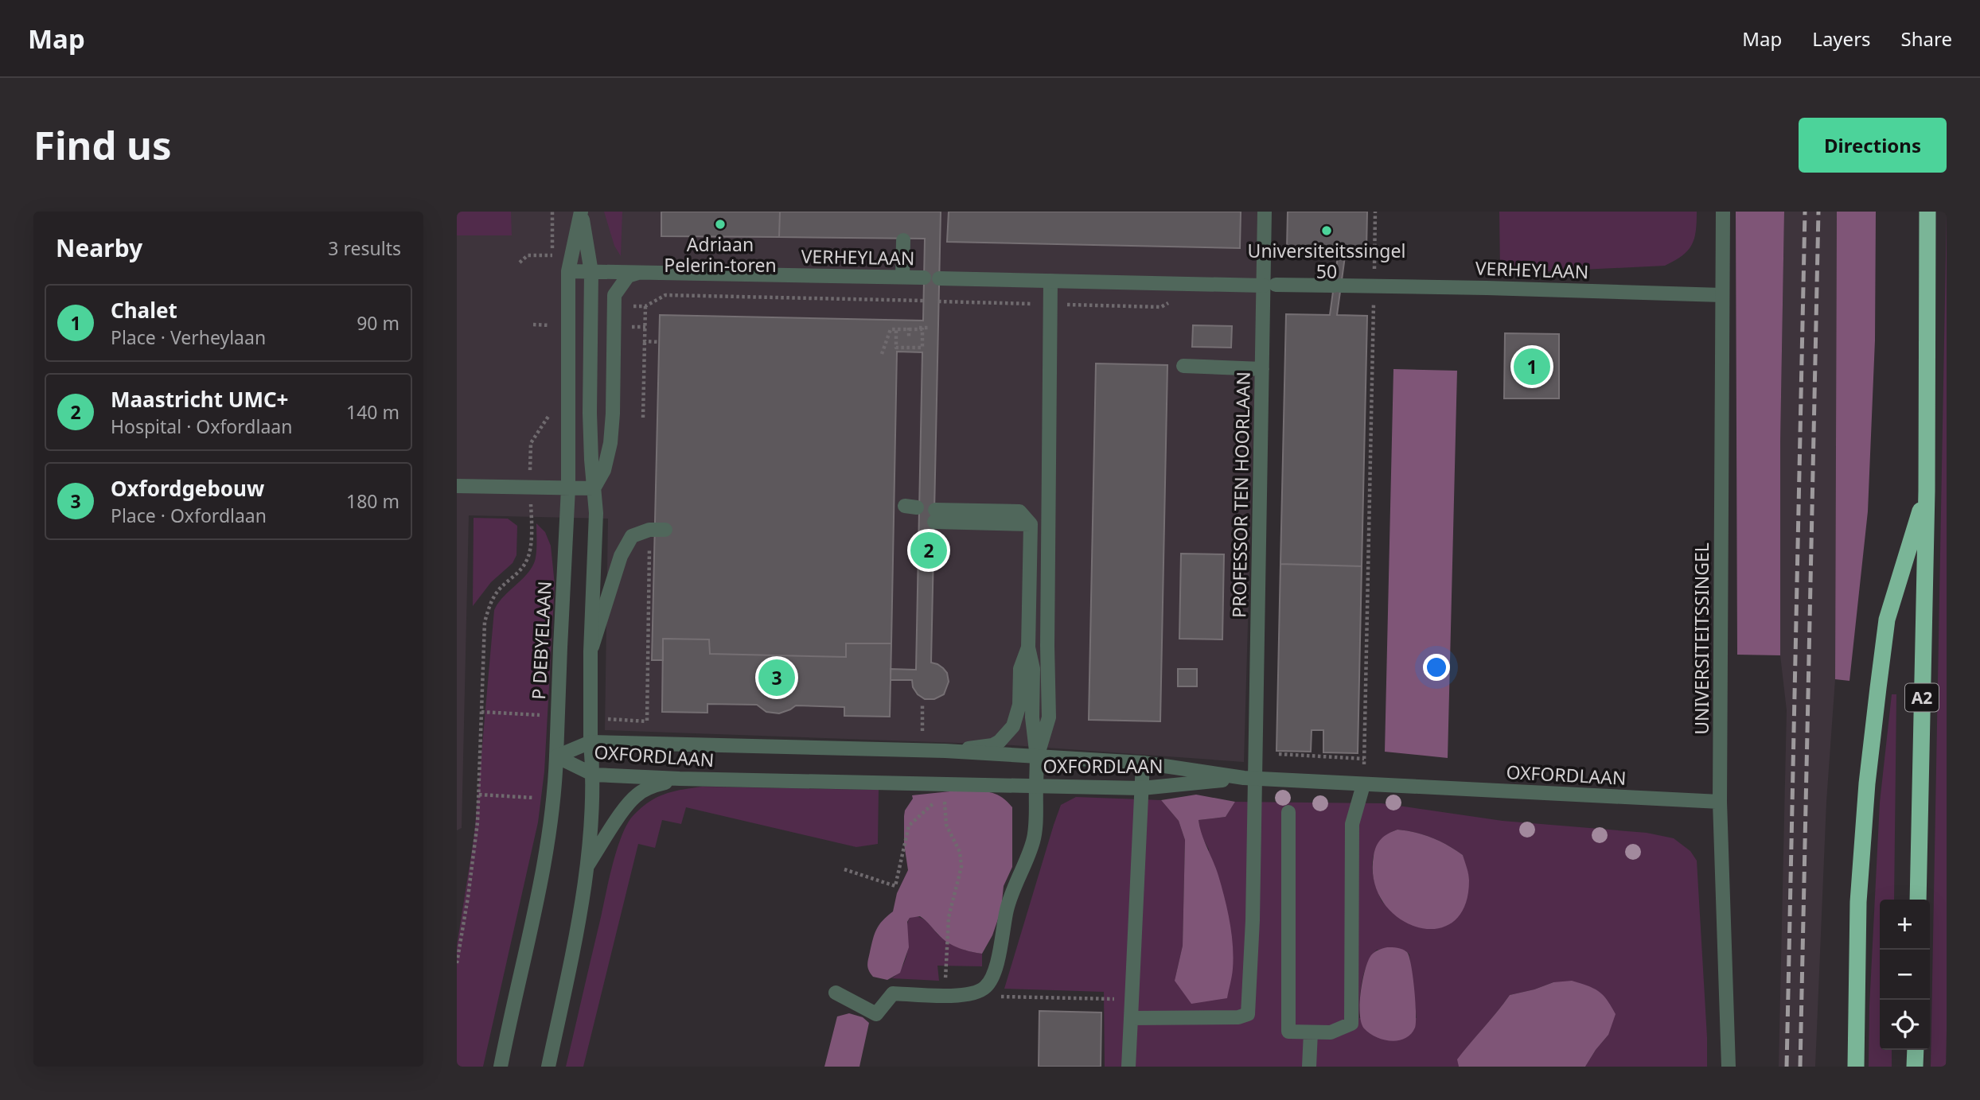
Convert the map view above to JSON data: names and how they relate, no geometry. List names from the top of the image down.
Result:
{
  "streets": {
    "highway": ["A2"],
    "street": [
      "VERHEYLAAN",
      "PROFESSOR TEN HOORLAAN",
      "UNIVERSITEITSSINGEL",
      "P DEBYELAAN",
      "OXFORDLAAN"
    ]
  },
  "crossings": [
    ["VERHEYLAAN", "PROFESSOR TEN HOORLAAN"],
    ["VERHEYLAAN", "UNIVERSITEITSSINGEL"],
    ["VERHEYLAAN", "P DEBYELAAN"],
    ["PROFESSOR TEN HOORLAAN", "OXFORDLAAN"],
    ["UNIVERSITEITSSINGEL", "OXFORDLAAN"],
    ["P DEBYELAAN", "OXFORDLAAN"]
  ],
  "places": ["Adriaan Pelerin-toren", "Universiteitssingel 50"],
  "page": {
    "header": "Map",
    "nav": ["Map", "Layers", "Share"],
    "buttons": "Directions",
    "title": "Find us",
    "heading": ["Nearby", "3 results"],
    "list": [
      {
        "mark": "1",
        "name": "Chalet",
        "note": "Place · Verheylaan",
        "value": "90 m"
      },
      {
        "mark": "2",
        "name": "Maastricht UMC+",
        "note": "Hospital · Oxfordlaan",
        "value": "140 m"
      },
      {
        "mark": "3",
        "name": "Oxfordgebouw",
        "note": "Place · Oxfordlaan",
        "value": "180 m"
      }
    ],
    "pins": ["1", "2", "3"],
    "map_buttons": ["+", "−"]
  }
}
